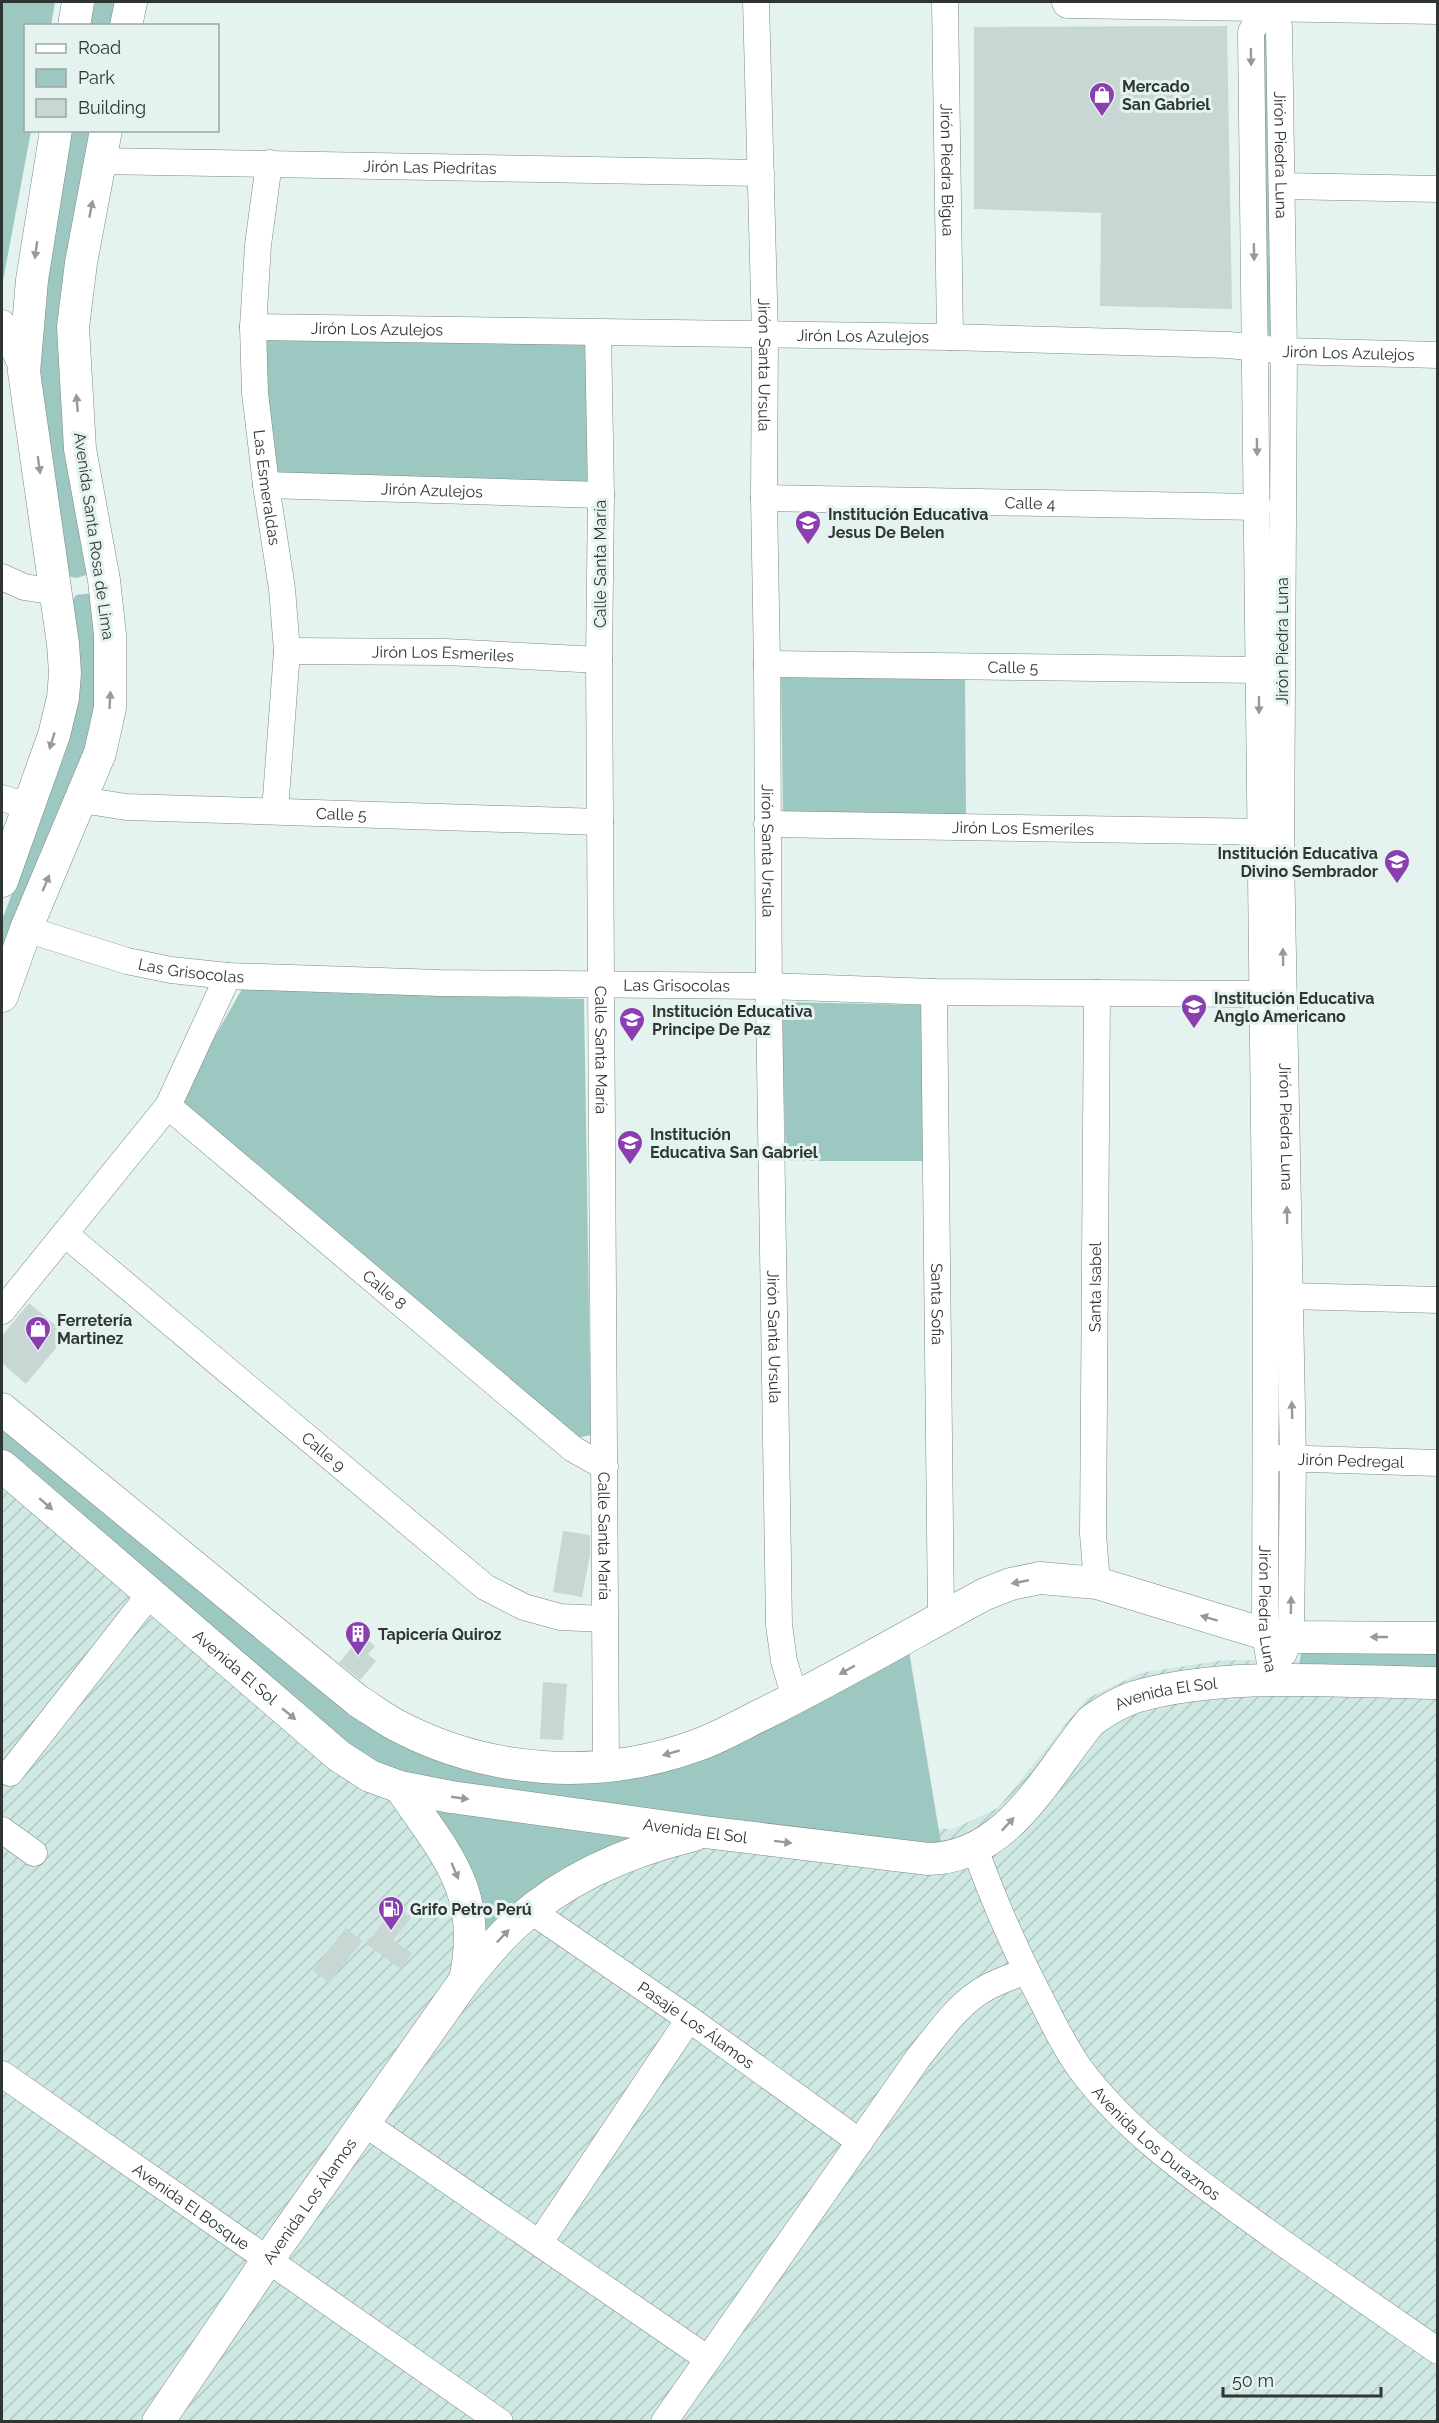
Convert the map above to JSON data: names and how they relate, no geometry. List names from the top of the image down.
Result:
{
  "streets": {
    "main road": ["Avenida Santa Rosa de Lima", "Avenida El Sol", "Avenida Los Álamos"],
    "street": [
      "Jirón Piedra Luna",
      "Jirón Las Piedritas",
      "Jirón Piedra Bigua",
      "Jirón Los Azulejos",
      "Jirón Santa Ursula",
      "Las Esmeraldas",
      "Jirón Azulejos",
      "Calle 4",
      "Calle Santa María",
      "Jirón Los Esmeriles",
      "Calle 5",
      "Las Grisocolas",
      "Santa Isabel",
      "Calle 8",
      "Santa Sofia",
      "Calle 9",
      "Jirón Pedregal",
      "Pasaje Los Álamos",
      "Avenida Los Duraznos",
      "Avenida El Bosque"
    ]
  },
  "crossings": [
    ["Jirón Piedra Luna", "Jirón Los Azulejos"],
    ["Jirón Piedra Luna", "Calle 4"],
    ["Jirón Piedra Luna", "Jirón Los Esmeriles"],
    ["Jirón Piedra Luna", "Calle 5"],
    ["Jirón Piedra Luna", "Las Grisocolas"],
    ["Jirón Piedra Luna", "Jirón Pedregal"],
    ["Jirón Piedra Luna", "Avenida El Sol"],
    ["Jirón Las Piedritas", "Jirón Santa Ursula"],
    ["Jirón Las Piedritas", "Las Esmeraldas"],
    ["Jirón Las Piedritas", "Avenida Santa Rosa de Lima"],
    ["Jirón Piedra Bigua", "Jirón Los Azulejos"],
    ["Jirón Los Azulejos", "Jirón Santa Ursula"],
    ["Jirón Los Azulejos", "Las Esmeraldas"],
    ["Jirón Los Azulejos", "Calle Santa María"],
    ["Jirón Santa Ursula", "Calle 4"],
    ["Jirón Santa Ursula", "Jirón Los Esmeriles"],
    ["Jirón Santa Ursula", "Calle 5"],
    ["Jirón Santa Ursula", "Las Grisocolas"],
    ["Las Esmeraldas", "Jirón Azulejos"],
    ["Las Esmeraldas", "Jirón Los Esmeriles"],
    ["Las Esmeraldas", "Calle 5"],
    ["Jirón Azulejos", "Calle Santa María"],
    ["Avenida Santa Rosa de Lima", "Calle 5"],
    ["Avenida Santa Rosa de Lima", "Las Grisocolas"],
    ["Calle Santa María", "Jirón Los Esmeriles"],
    ["Calle Santa María", "Calle 5"],
    ["Calle Santa María", "Las Grisocolas"],
    ["Calle Santa María", "Calle 8"],
    ["Calle Santa María", "Calle 9"],
    ["Las Grisocolas", "Santa Isabel"],
    ["Las Grisocolas", "Santa Sofia"],
    ["Avenida El Sol", "Avenida Los Duraznos"],
    ["Avenida El Sol", "Avenida Los Álamos"],
    ["Pasaje Los Álamos", "Avenida Los Álamos"],
    ["Avenida Los Álamos", "Avenida El Bosque"]
  ],
  "places": {
    "shop": ["Mercado San Gabriel", "Ferretería Martinez"],
    "school or university": [
      "Institución Educativa Jesus De Belen",
      "Institución Educativa Divino Sembrador",
      "Institución Educativa Anglo Americano",
      "Institución Educativa Principe De Paz",
      "Institución Educativa San Gabriel"
    ],
    "building": ["Tapicería Quiroz"],
    "fuel station": ["Grifo Petro Perú"]
  },
  "legend": ["Road", "Park", "Building"],
  "scale_bar": "50 m"
}
